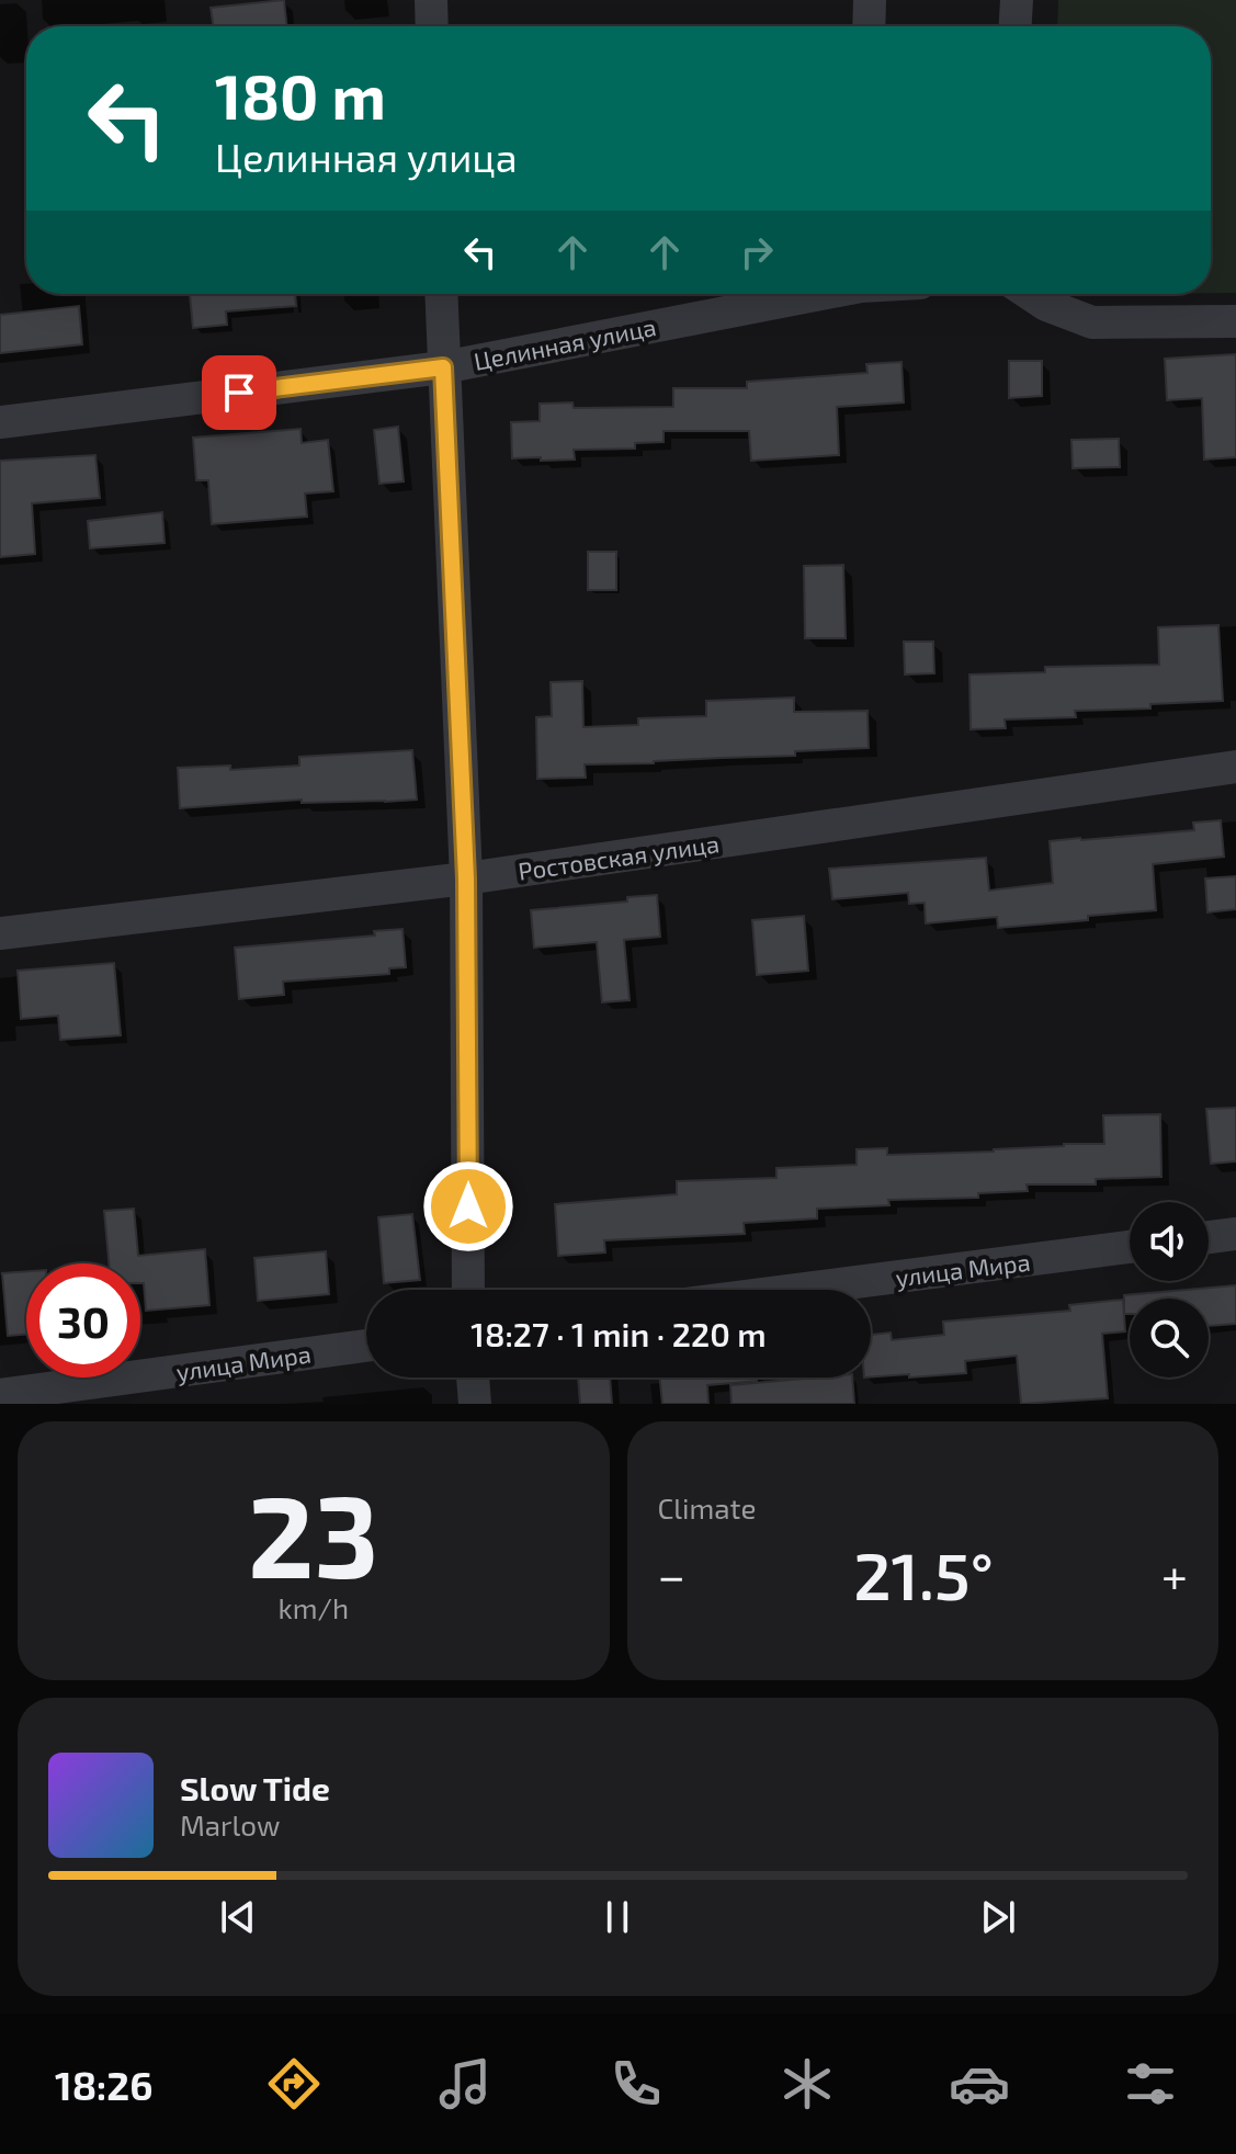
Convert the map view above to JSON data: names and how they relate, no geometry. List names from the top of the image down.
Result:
{
  "streets": {
    "street": ["Целинная улица", "Ростовская улица", "улица Мира"]
  },
  "page": {
    "turn": ["180 m", "Целинная улица"],
    "limit": "30",
    "trip": "18:27 · 1 min · 220 m",
    "tile": [
      ["23", "km/h"],
      "Climate"
    ],
    "heat": ["−", "21.5°", "+"],
    "song": ["Slow Tide", "Marlow"],
    "tabs": "18:26"
  }
}
